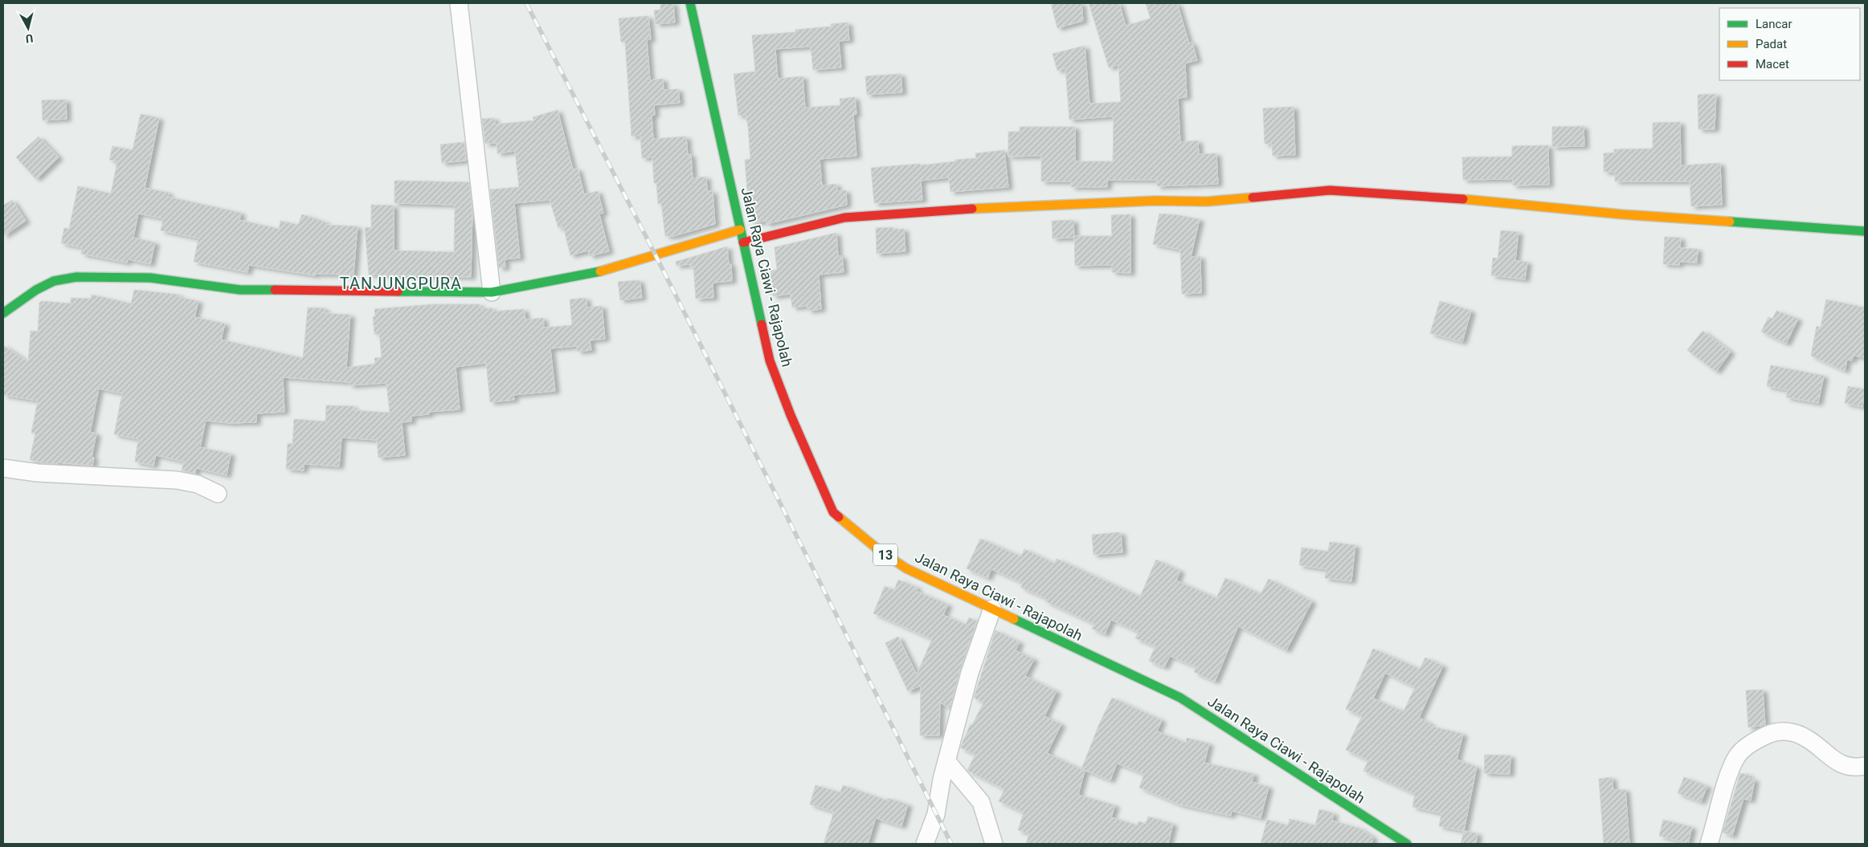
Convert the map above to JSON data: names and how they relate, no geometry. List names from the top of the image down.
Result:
{
  "streets": {
    "main road": ["Jalan Raya Ciawi - Rajapolah", "13"]
  },
  "districts": ["TANJUNGPURA"],
  "legend": ["Lancar", "Padat", "Macet"],
  "north": "bottom"
}
